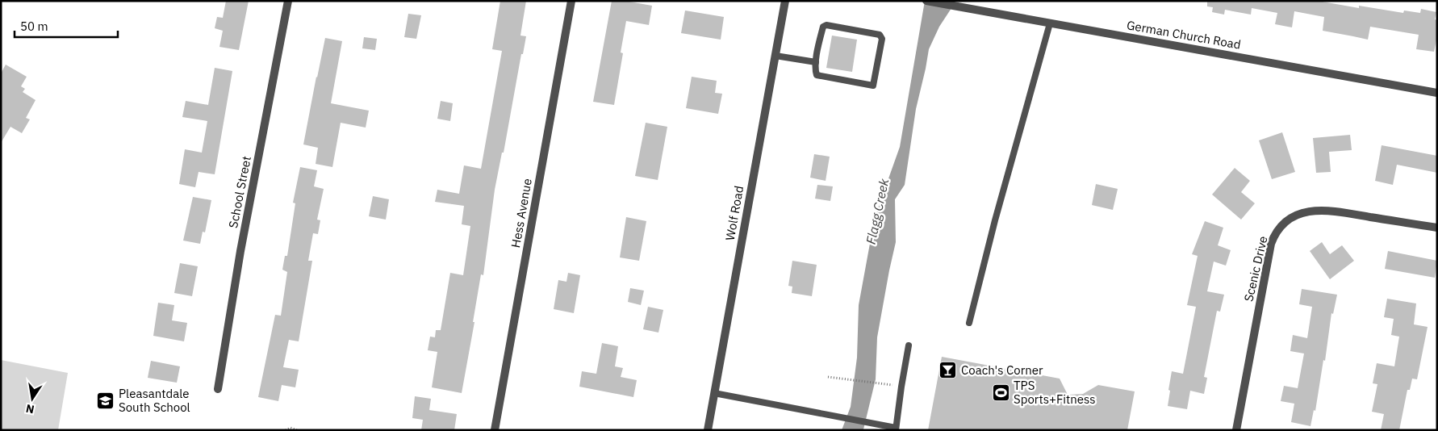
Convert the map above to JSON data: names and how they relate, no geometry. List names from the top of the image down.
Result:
{
  "streets": {
    "street": [
      "German Church Road",
      "School Street",
      "Hess Avenue",
      "Wolf Road",
      "Scenic Drive"
    ]
  },
  "water": ["Flagg Creek"],
  "places": {
    "bar": ["Coach's Corner"],
    "sports": ["TPS Sports+Fitness"],
    "school or university": ["Pleasantdale South School"]
  },
  "scale_bar": "50 m",
  "north": "bottom"
}
